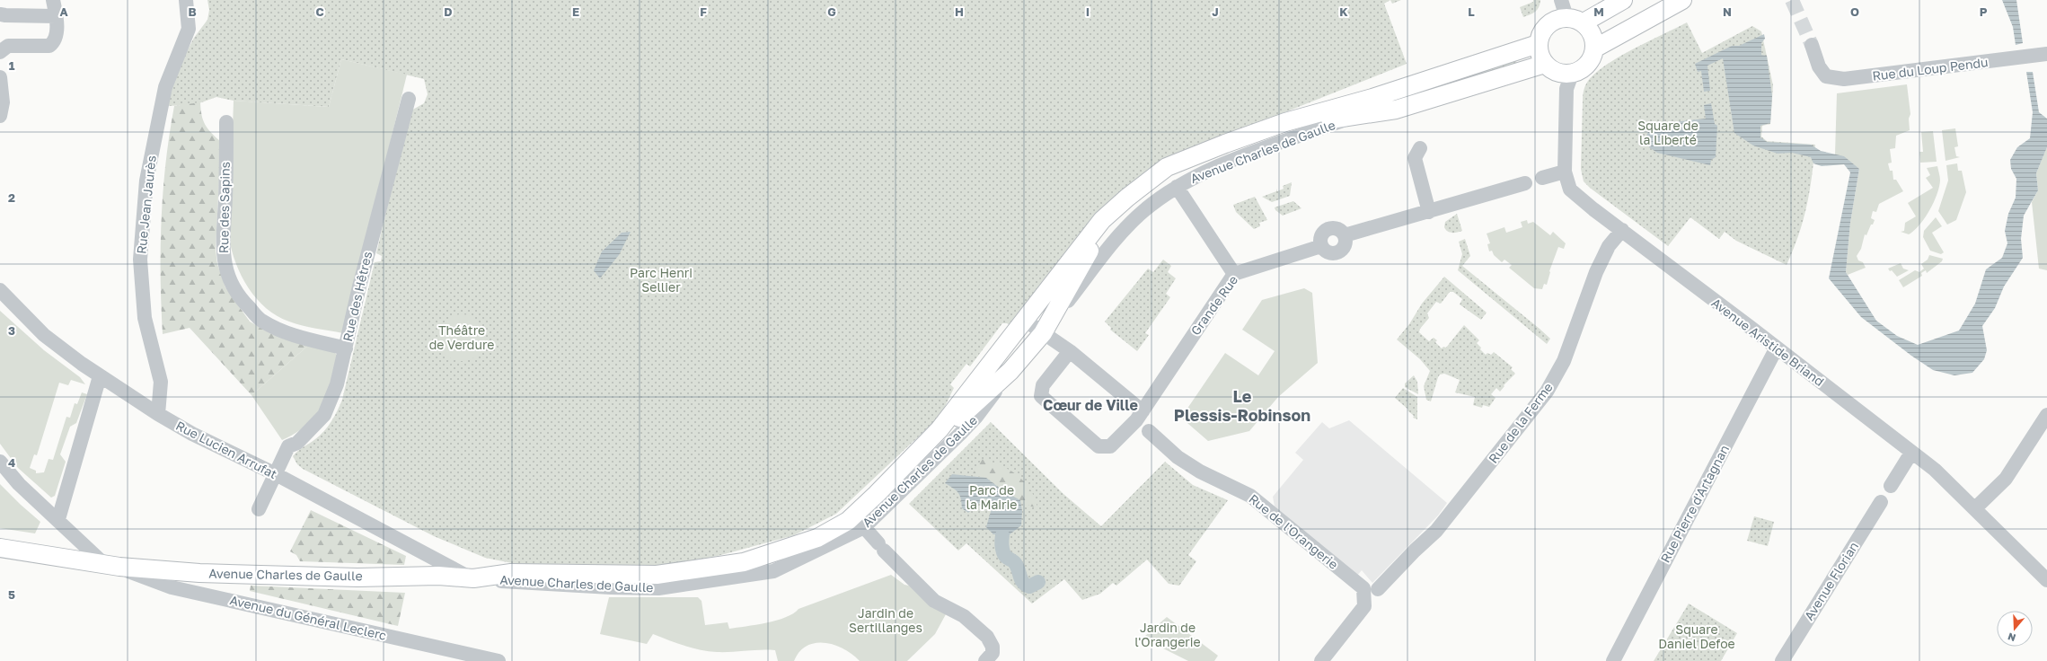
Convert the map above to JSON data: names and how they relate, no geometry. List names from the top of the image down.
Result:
{
  "streets": {
    "main road": ["Avenue Charles de Gaulle"],
    "street": [
      "Rue du Loup Pendu",
      "Rue Jean Jaurès",
      "Rue des Sapins",
      "Rue des Hêtres",
      "Grande Rue",
      "Avenue Aristide Briand",
      "Rue de la Ferme",
      "Rue Lucien Arrufat",
      "Rue Pierre d'Artagnan",
      "Rue de l'Orangerie",
      "Avenue Florian",
      "Avenue du Général Leclerc"
    ]
  },
  "crossings": [
    ["Avenue Charles de Gaulle", "Avenue Aristide Briand"],
    ["Avenue Charles de Gaulle", "Rue Lucien Arrufat"],
    ["Avenue Charles de Gaulle", "Rue de l'Orangerie"],
    ["Avenue Charles de Gaulle", "Avenue du Général Leclerc"],
    ["Rue Jean Jaurès", "Rue Lucien Arrufat"],
    ["Rue des Sapins", "Rue des Hêtres"],
    ["Rue des Hêtres", "Rue Lucien Arrufat"],
    ["Grande Rue", "Rue de l'Orangerie"],
    ["Avenue Aristide Briand", "Rue de la Ferme"],
    ["Avenue Aristide Briand", "Rue Pierre d'Artagnan"]
  ],
  "districts": ["Le Plessis-Robinson", "Cœur de Ville"],
  "parks": [
    "Square de la Liberté",
    "Parc Henri Sellier",
    "Théâtre de Verdure",
    "Parc de la Mairie",
    "Jardin de Sertillanges",
    "Jardin de l'Orangerie",
    "Square Daniel Defoe"
  ],
  "north": "bottom",
  "grid": {
    "columns": [
      "A",
      "B",
      "C",
      "D",
      "E",
      "F",
      "G",
      "H",
      "I",
      "J",
      "K",
      "L",
      "M",
      "N",
      "O",
      "P"
    ],
    "rows": [
      "1",
      "2",
      "3",
      "4",
      "5"
    ]
  }
}
